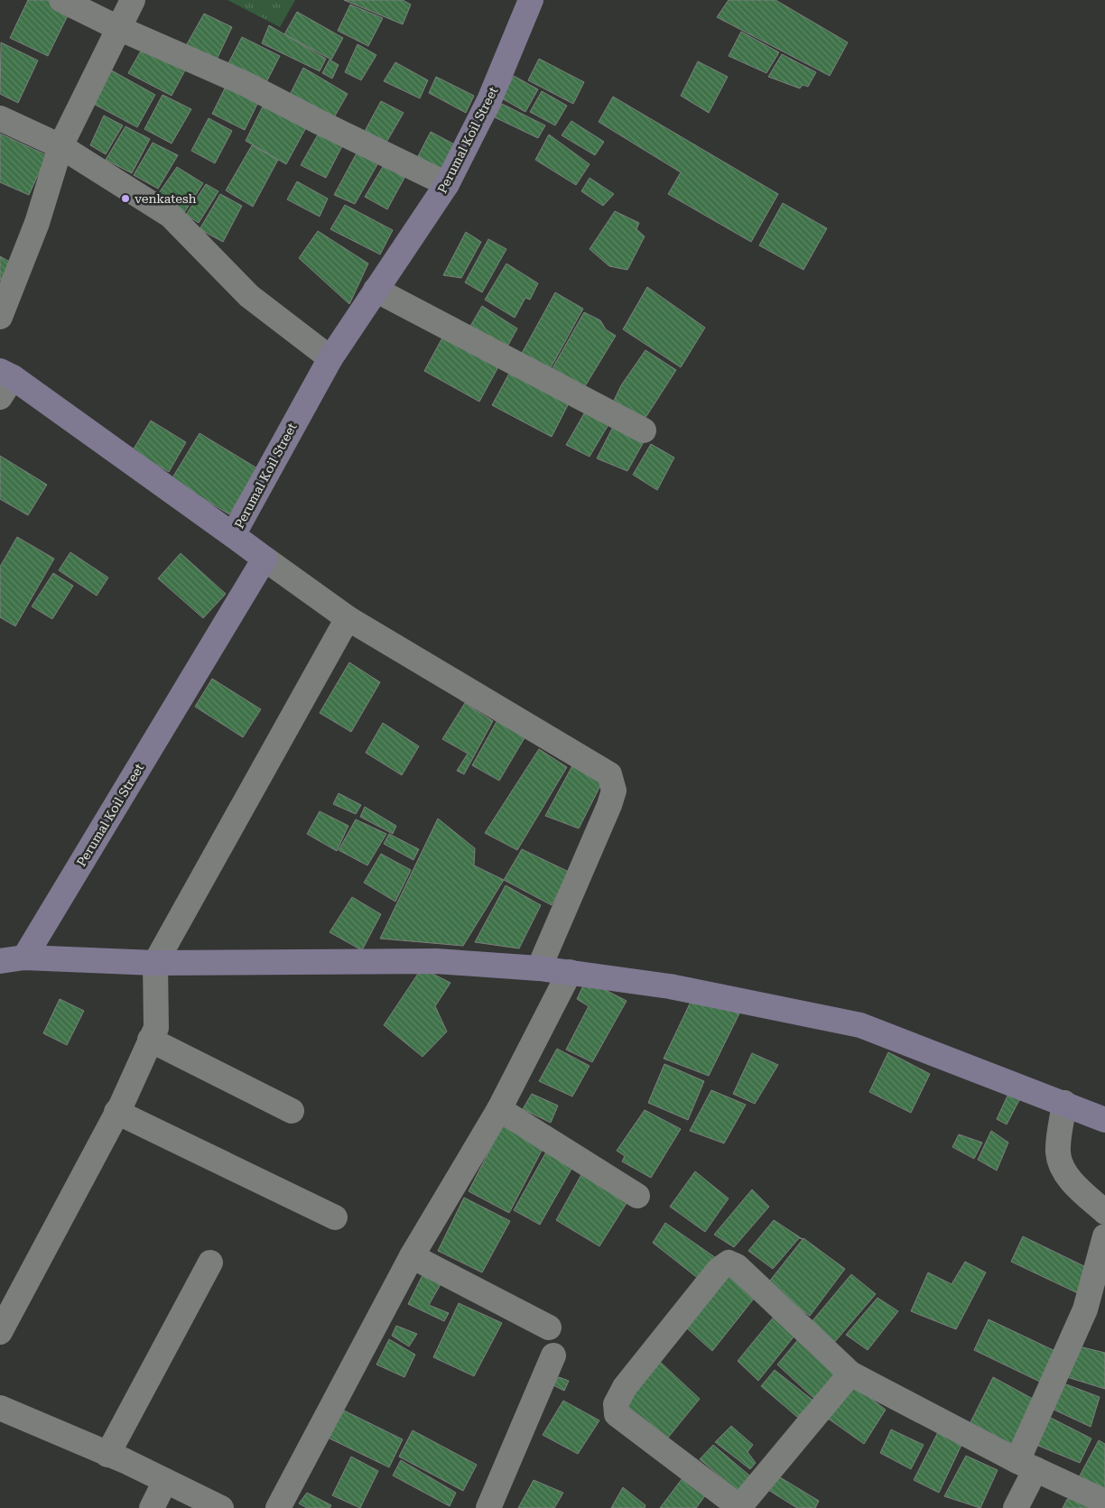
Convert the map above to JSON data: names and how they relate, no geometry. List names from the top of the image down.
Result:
{
  "streets": {
    "street": ["Perumal Koil Street"]
  },
  "places": ["venkatesh"]
}
